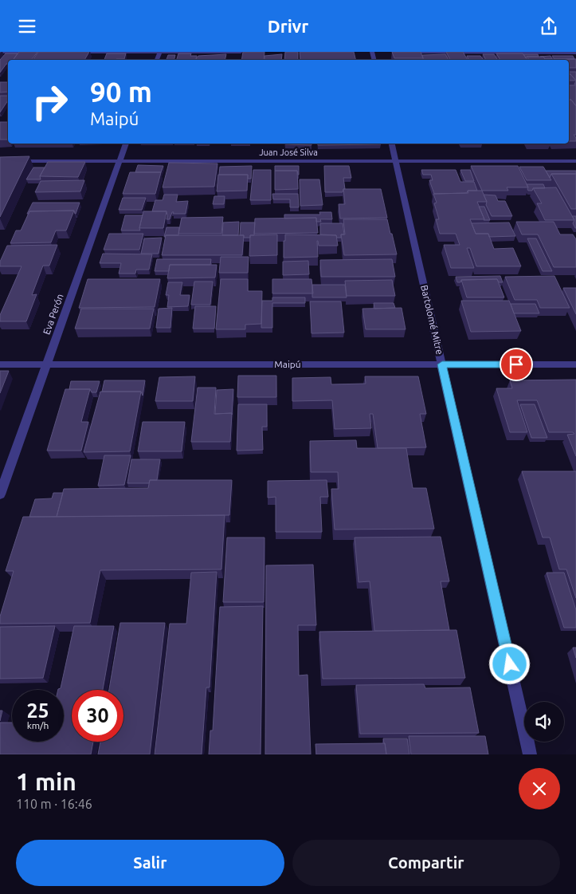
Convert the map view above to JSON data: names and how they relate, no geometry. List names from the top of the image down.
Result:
{
  "streets": {
    "street": [
      "Juan José Silva",
      "Eva Perón",
      "Bartolomé Mitre",
      "Maipú"
    ]
  },
  "crossings": [
    ["Juan José Silva", "Eva Perón"],
    ["Juan José Silva", "Bartolomé Mitre"],
    ["Eva Perón", "Maipú"],
    ["Bartolomé Mitre", "Maipú"]
  ],
  "page": {
    "header": "Drivr",
    "turn": ["90 m", "Maipú"],
    "speed": "25 km/h",
    "limit": "30",
    "heading": ["1 min", "110 m · 16:46"],
    "buttons": ["Salir", "Compartir"]
  }
}
